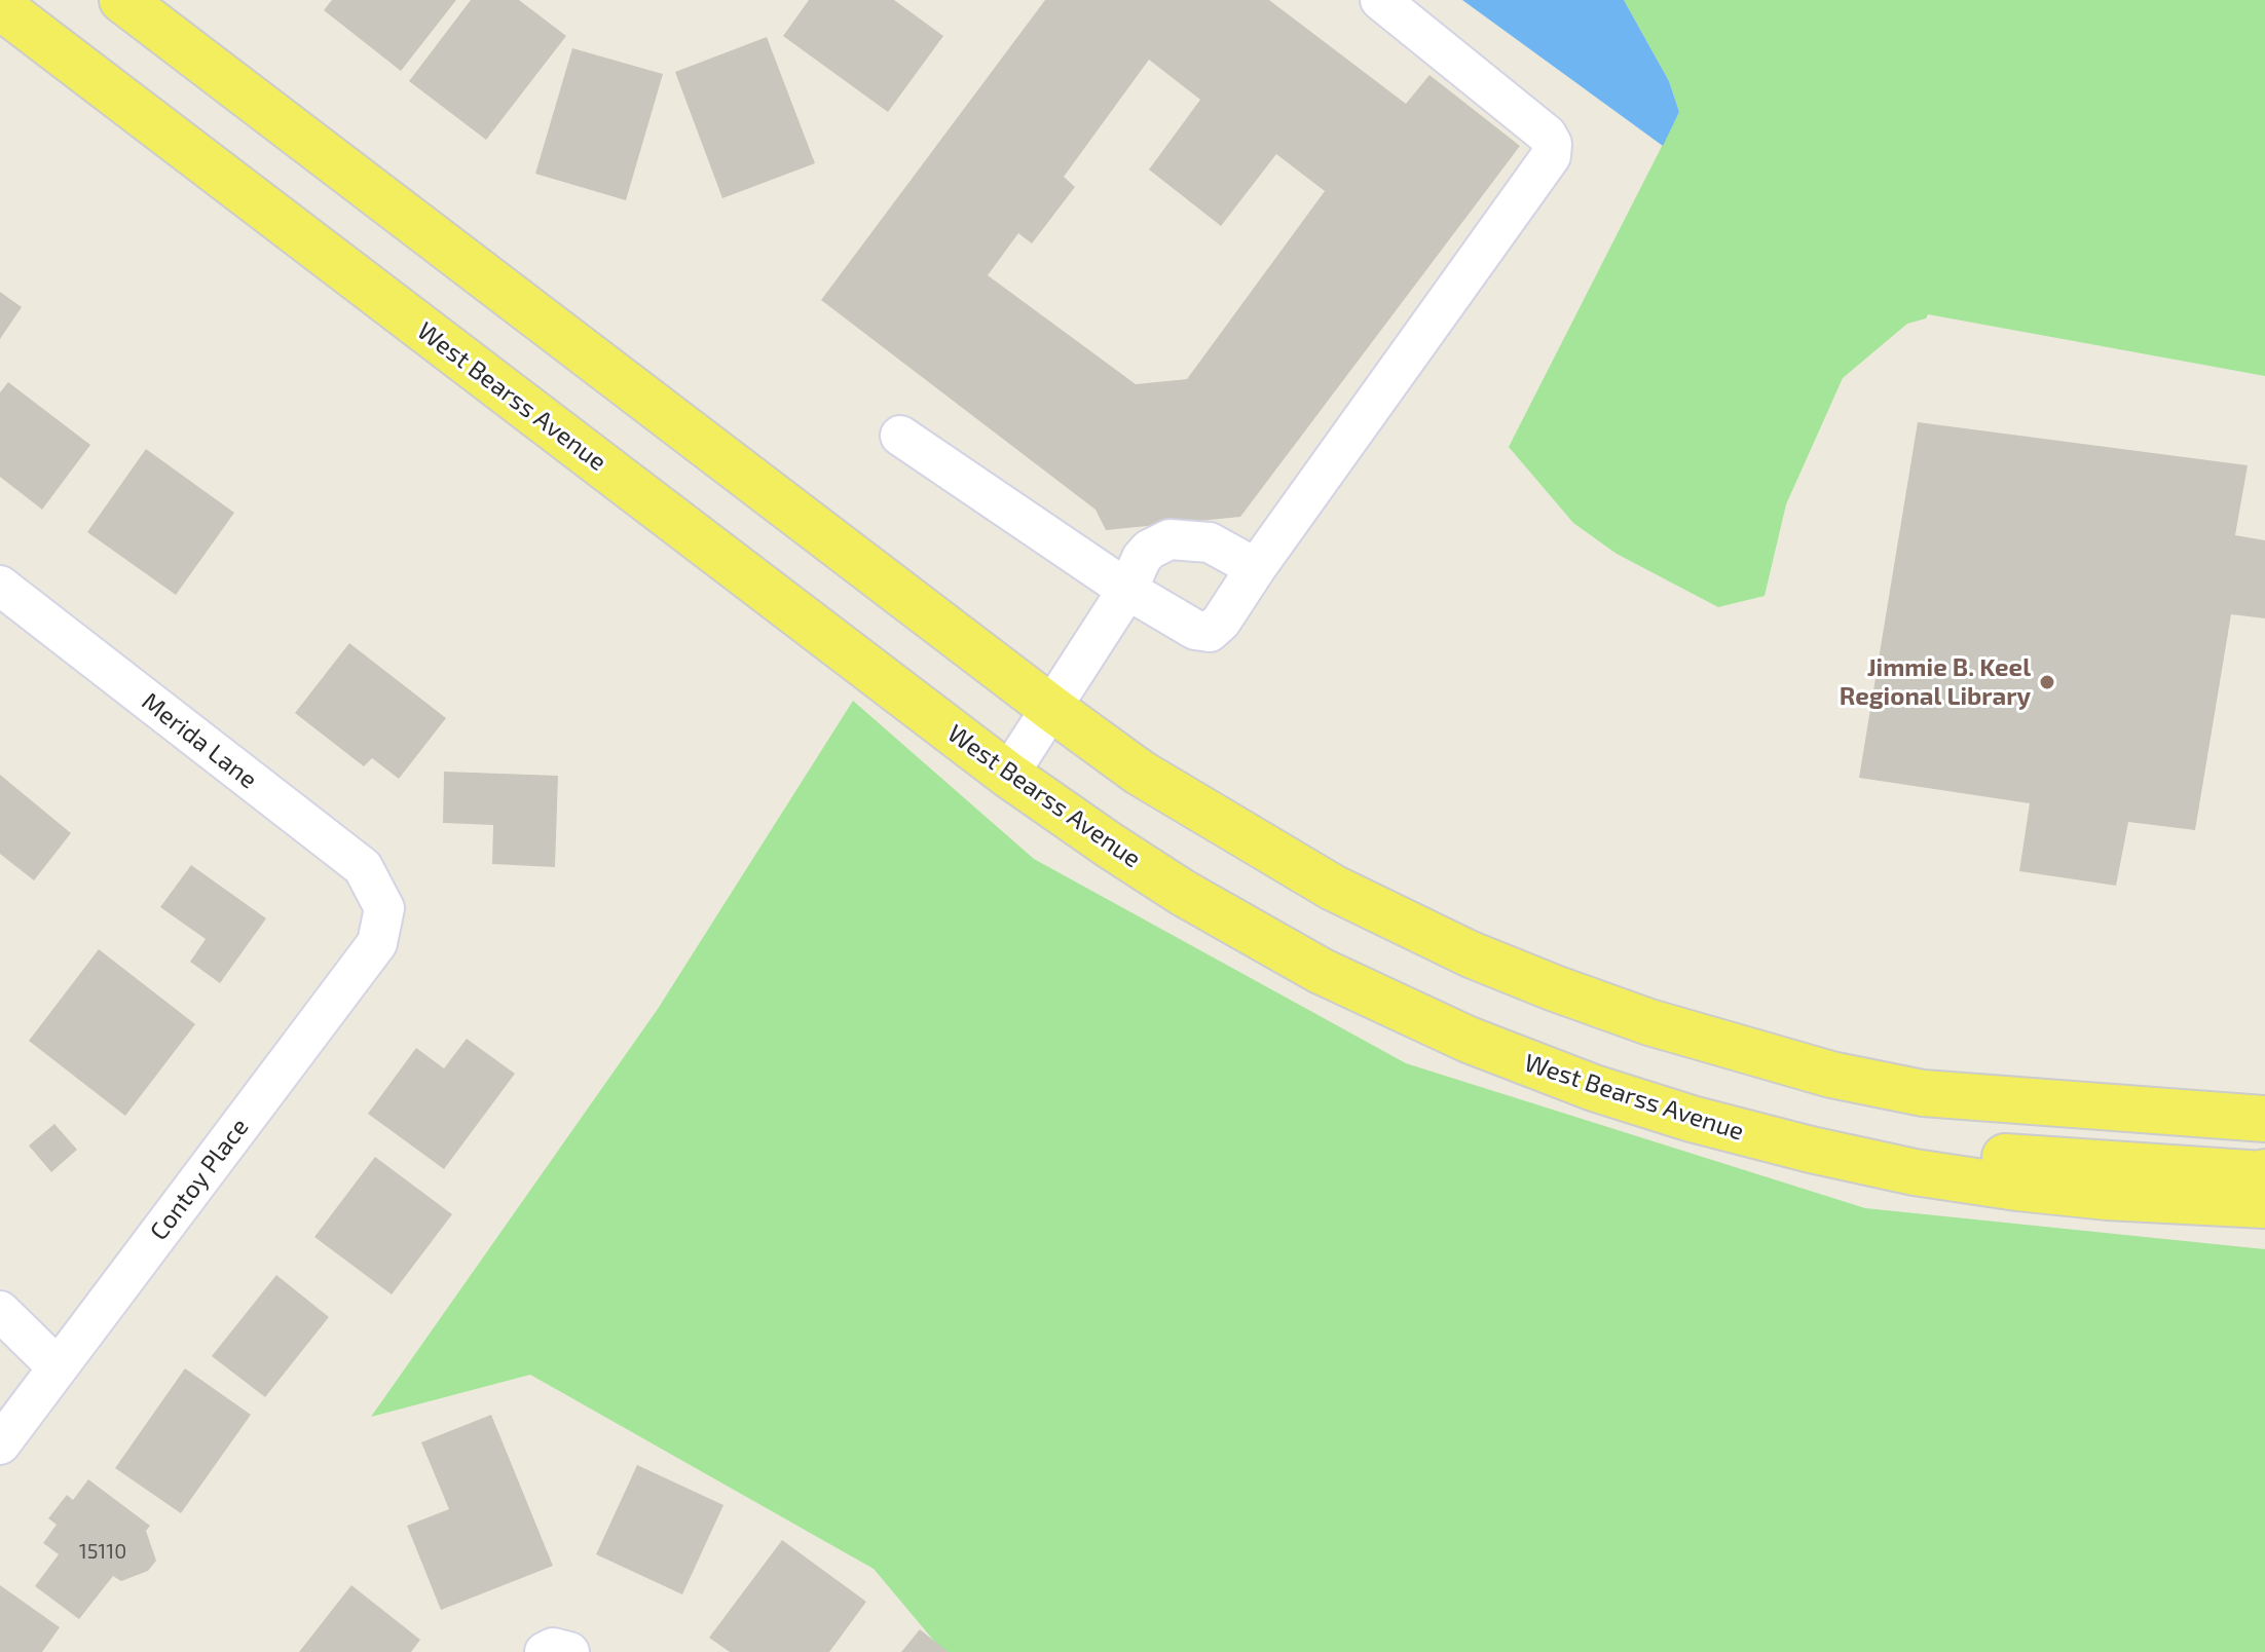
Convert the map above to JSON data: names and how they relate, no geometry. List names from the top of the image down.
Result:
{
  "streets": {
    "main road": ["West Bearss Avenue"],
    "street": ["Merida Lane", "Contoy Place"]
  },
  "crossings": [
    ["Merida Lane", "Contoy Place"]
  ],
  "places": ["Jimmie B. Keel Regional Library"],
  "house_numbers": ["15110"]
}
